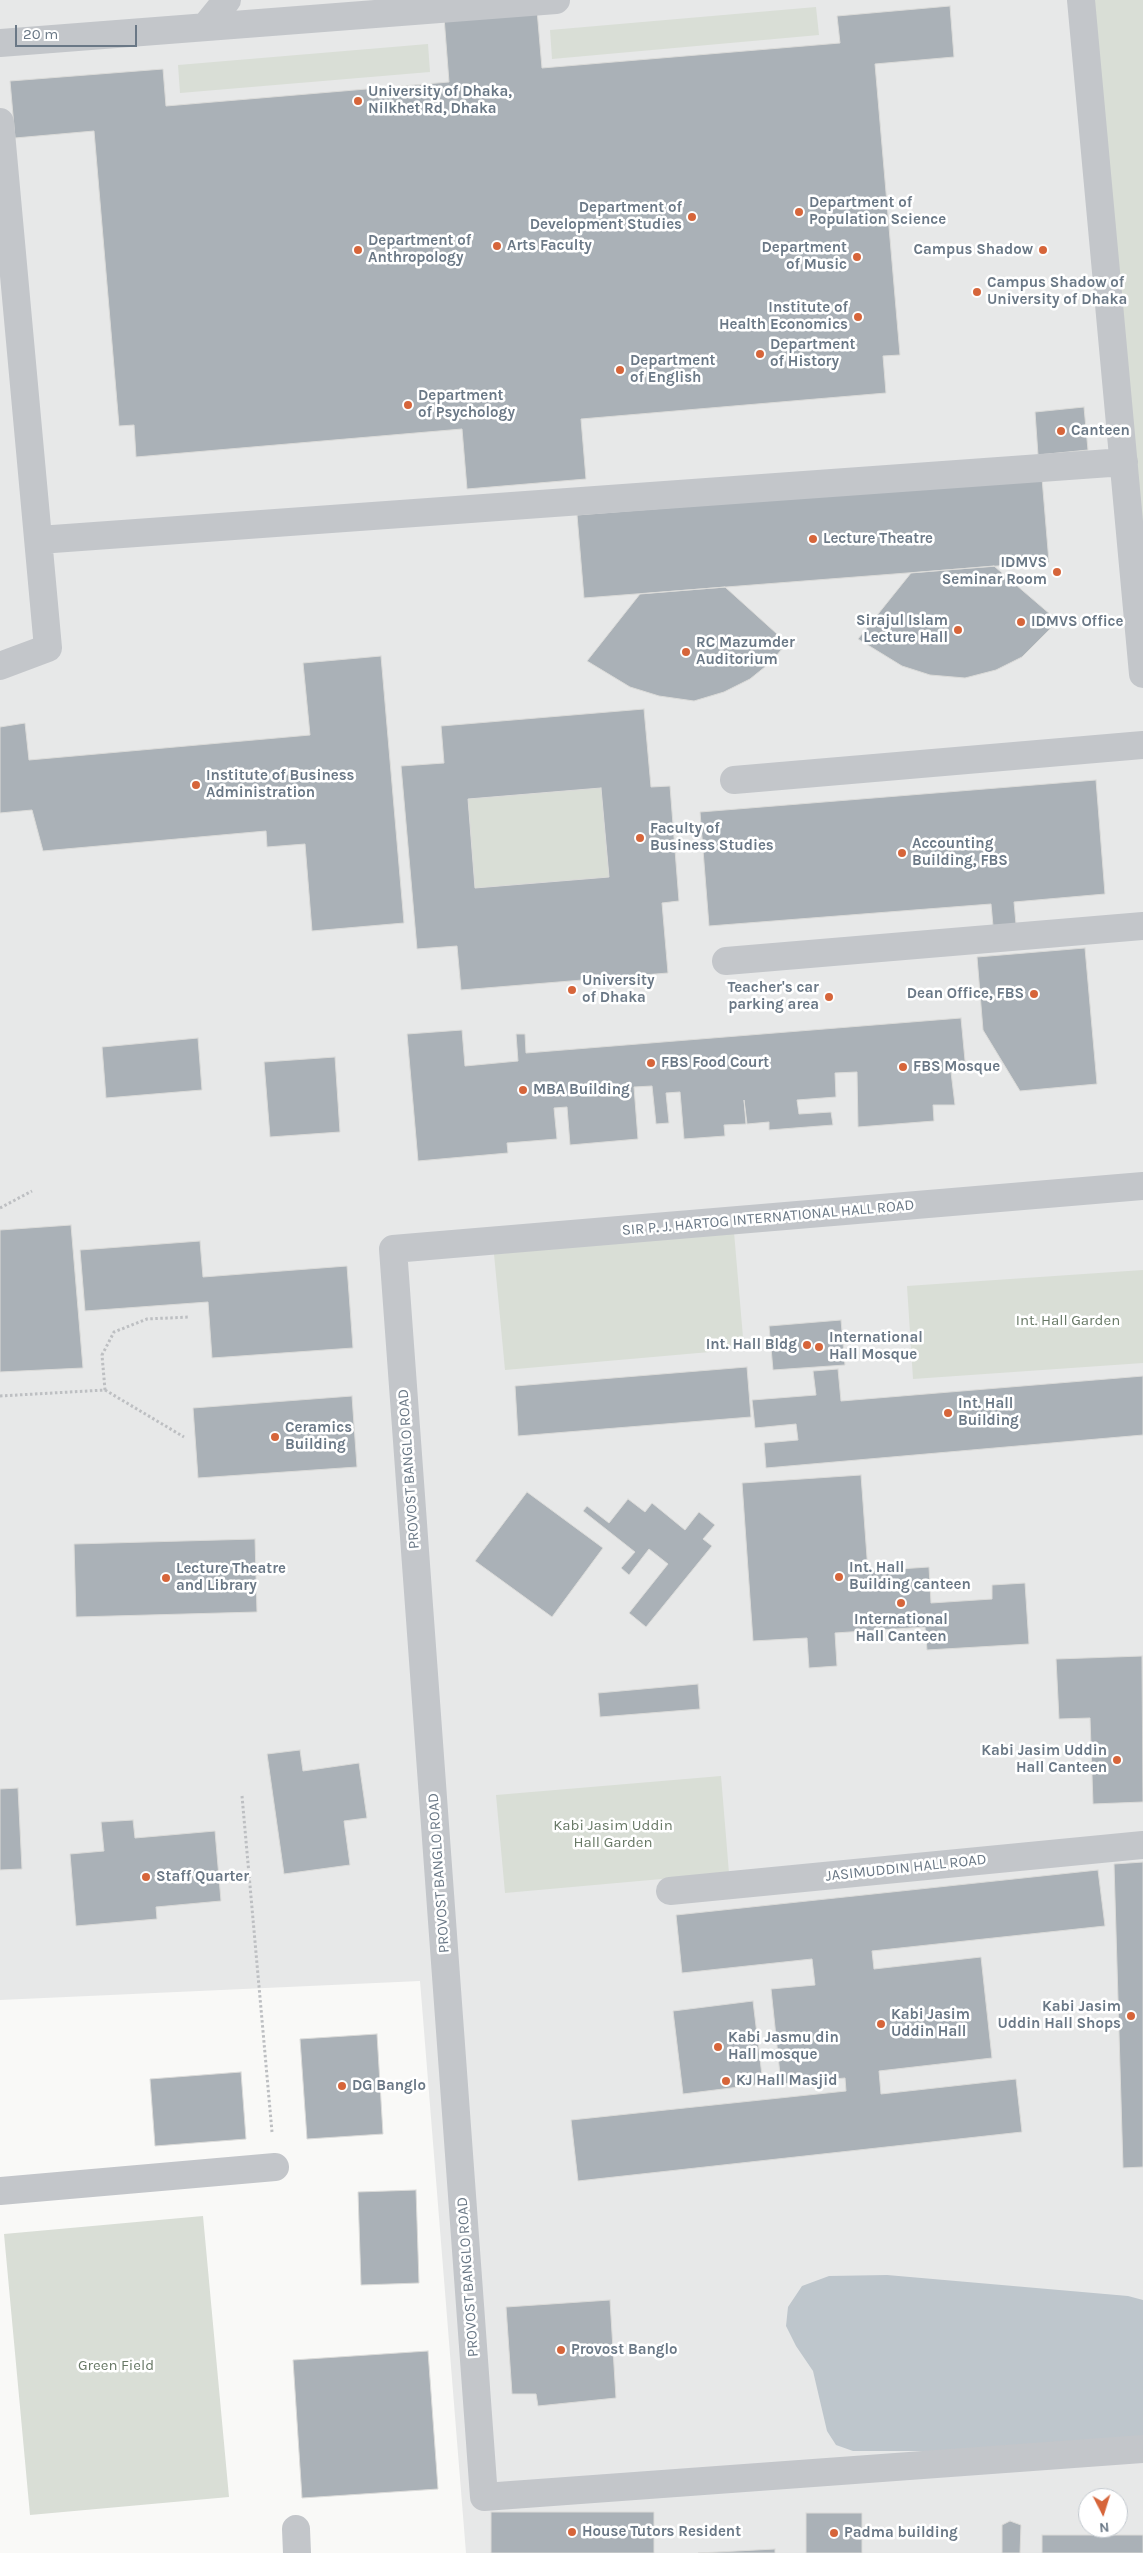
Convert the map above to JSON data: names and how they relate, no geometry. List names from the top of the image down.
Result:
{
  "streets": {
    "street": ["SIR P. J. HARTOG INTERNATIONAL HALL ROAD", "PROVOST BANGLO ROAD", "JASIMUDDIN HALL ROAD"]
  },
  "crossings": [
    ["SIR P. J. HARTOG INTERNATIONAL HALL ROAD", "PROVOST BANGLO ROAD"]
  ],
  "parks": ["Int. Hall Garden", "Kabi Jasim Uddin Hall Garden", "Green Field"],
  "places": [
    "University of Dhaka, Nilkhet Rd, Dhaka",
    "Department of Population Science",
    "Department of Development Studies",
    "Arts Faculty",
    "Department of Anthropology",
    "Campus Shadow",
    "Department of Music",
    "Campus Shadow of University of Dhaka",
    "Institute of Health Economics",
    "Department of History",
    "Department of English",
    "Department of Psychology",
    "Canteen",
    "Lecture Theatre",
    "IDMVS Seminar Room",
    "IDMVS Office",
    "Sirajul Islam Lecture Hall",
    "RC Mazumder Auditorium",
    "Institute of Business Administration",
    "Faculty of Business Studies",
    "Accounting Building, FBS",
    "University of Dhaka",
    "Dean Office, FBS",
    "Teacher's car parking area",
    "FBS Food Court",
    "FBS Mosque",
    "MBA Building",
    "Int. Hall Bldg",
    "International Hall Mosque",
    "Int. Hall Building",
    "Ceramics Building",
    "Int. Hall Building canteen",
    "Lecture Theatre and Library",
    "International Hall Canteen",
    "Kabi Jasim Uddin Hall Canteen",
    "Staff Quarter",
    "Kabi Jasim Uddin Hall Shops",
    "Kabi Jasim Uddin Hall",
    "Kabi Jasmu din Hall mosque",
    "KJ Hall Masjid",
    "DG Banglo",
    "Provost Banglo",
    "House Tutors Resident",
    "Padma building"
  ],
  "scale_bar": "20 m",
  "north": "bottom"
}
